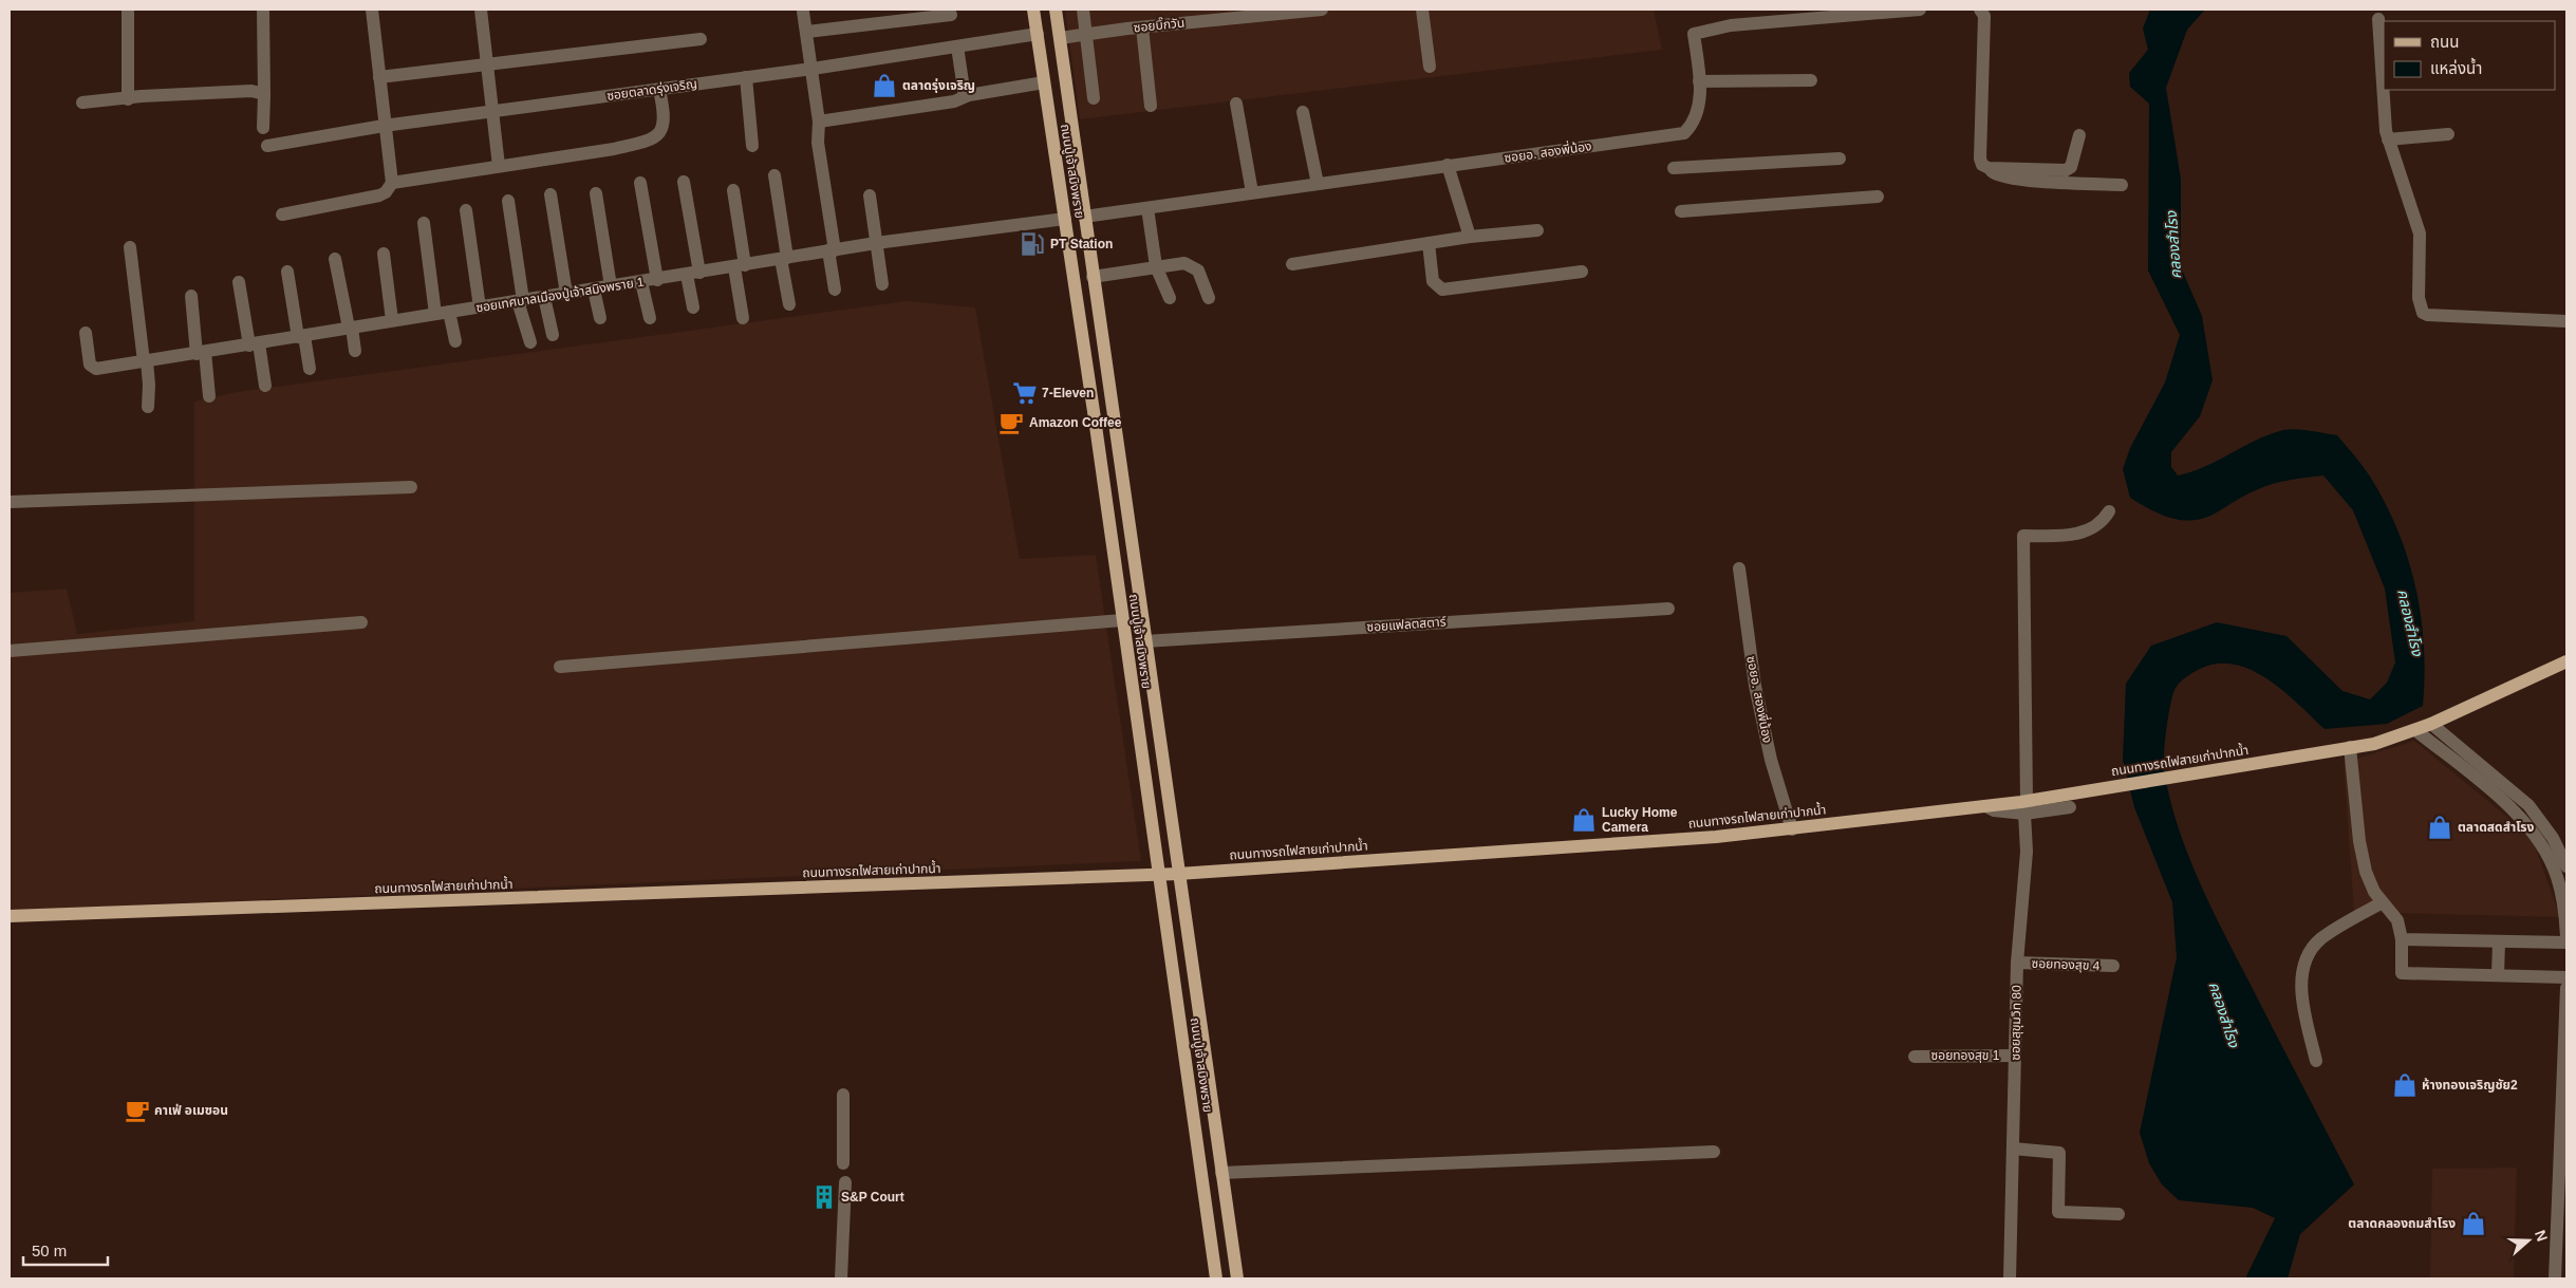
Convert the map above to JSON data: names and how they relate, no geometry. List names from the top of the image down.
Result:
{
  "streets": {
    "main road": ["ถนนปู่เจ้าสมิงพราย", "ถนนทางรถไฟสายเก่าปากน้ำ"],
    "street": [
      "ซอยบิ๊กวัน",
      "ซอยตลาดรุ่งเจริญ",
      "ซอยอ. สองพี่น้อง",
      "ซอยเทศบาลเมืองปู่เจ้าสมิงพราย 1",
      "ซอยแฟลตสตาร์",
      "ซอยทองสุข 4",
      "ซอยสุขุมวิท 80",
      "ซอยทองสุข 1"
    ]
  },
  "crossings": [
    ["ซอยบิ๊กวัน", "ถนนปู่เจ้าสมิงพราย"],
    ["ซอยตลาดรุ่งเจริญ", "ถนนปู่เจ้าสมิงพราย"],
    ["ซอยอ. สองพี่น้อง", "ถนนปู่เจ้าสมิงพราย"],
    ["ซอยอ. สองพี่น้อง", "ถนนทางรถไฟสายเก่าปากน้ำ"],
    ["ถนนปู่เจ้าสมิงพราย", "ซอยเทศบาลเมืองปู่เจ้าสมิงพราย 1"],
    ["ถนนปู่เจ้าสมิงพราย", "ซอยแฟลตสตาร์"],
    ["ถนนปู่เจ้าสมิงพราย", "ถนนทางรถไฟสายเก่าปากน้ำ"],
    ["ถนนทางรถไฟสายเก่าปากน้ำ", "ซอยสุขุมวิท 80"],
    ["ซอยทองสุข 4", "ซอยสุขุมวิท 80"],
    ["ซอยสุขุมวิท 80", "ซอยทองสุข 1"]
  ],
  "water": ["คลองสำโรง"],
  "places": {
    "shop": [
      "ตลาดรุ่งเจริญ",
      "Lucky Home Camera",
      "ตลาดสดสำโรง",
      "ห้างทองเจริญชัย2",
      "ตลาดคลองถมสำโรง"
    ],
    "fuel station": ["PT Station"],
    "supermarket": ["7-Eleven"],
    "cafe": ["Amazon Coffee", "คาเฟ่ อเมซอน"],
    "building": ["S&P Court"]
  },
  "legend": ["ถนน", "แหล่งน้ำ"],
  "scale_bar": "50 m",
  "north": "right"
}
